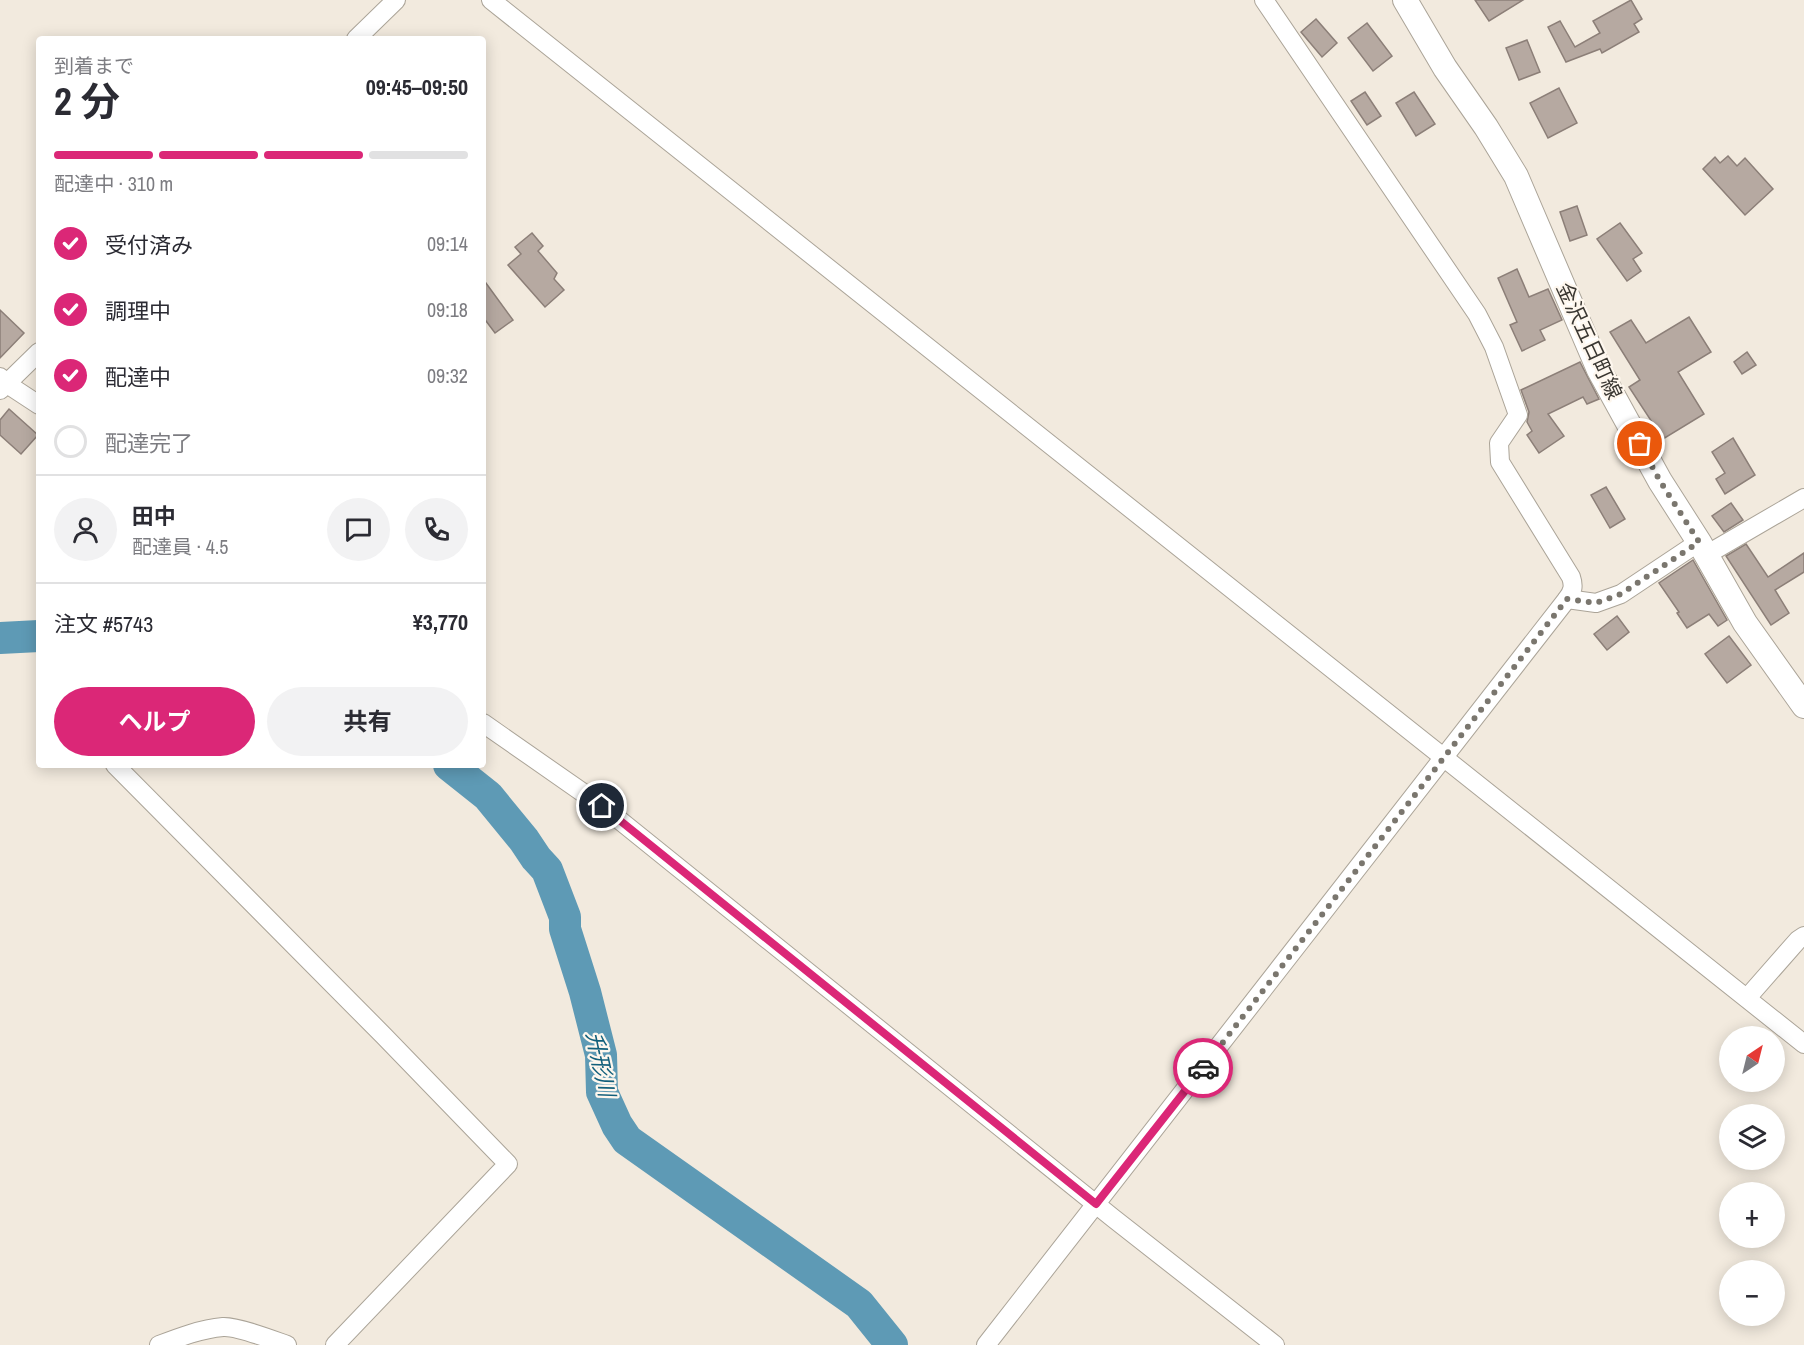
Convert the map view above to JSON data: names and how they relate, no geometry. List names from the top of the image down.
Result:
{
  "streets": {
    "main road": ["金沢五日町線"]
  },
  "water": ["升形川"],
  "north": "top right",
  "page": {
    "heading": ["2 分", "到着まで", "09:45–09:50"],
    "panel": [
      "田中",
      "配達員 · 4.5",
      "注文 #5743",
      "¥3,770"
    ],
    "bar": "配達中 · 310 m",
    "list": [
      ["受付済み", "09:14"],
      ["調理中", "09:18"],
      ["配達中", "09:32"],
      "配達完了"
    ],
    "buttons": ["ヘルプ", "共有"],
    "map_buttons": ["+", "−"]
  }
}
